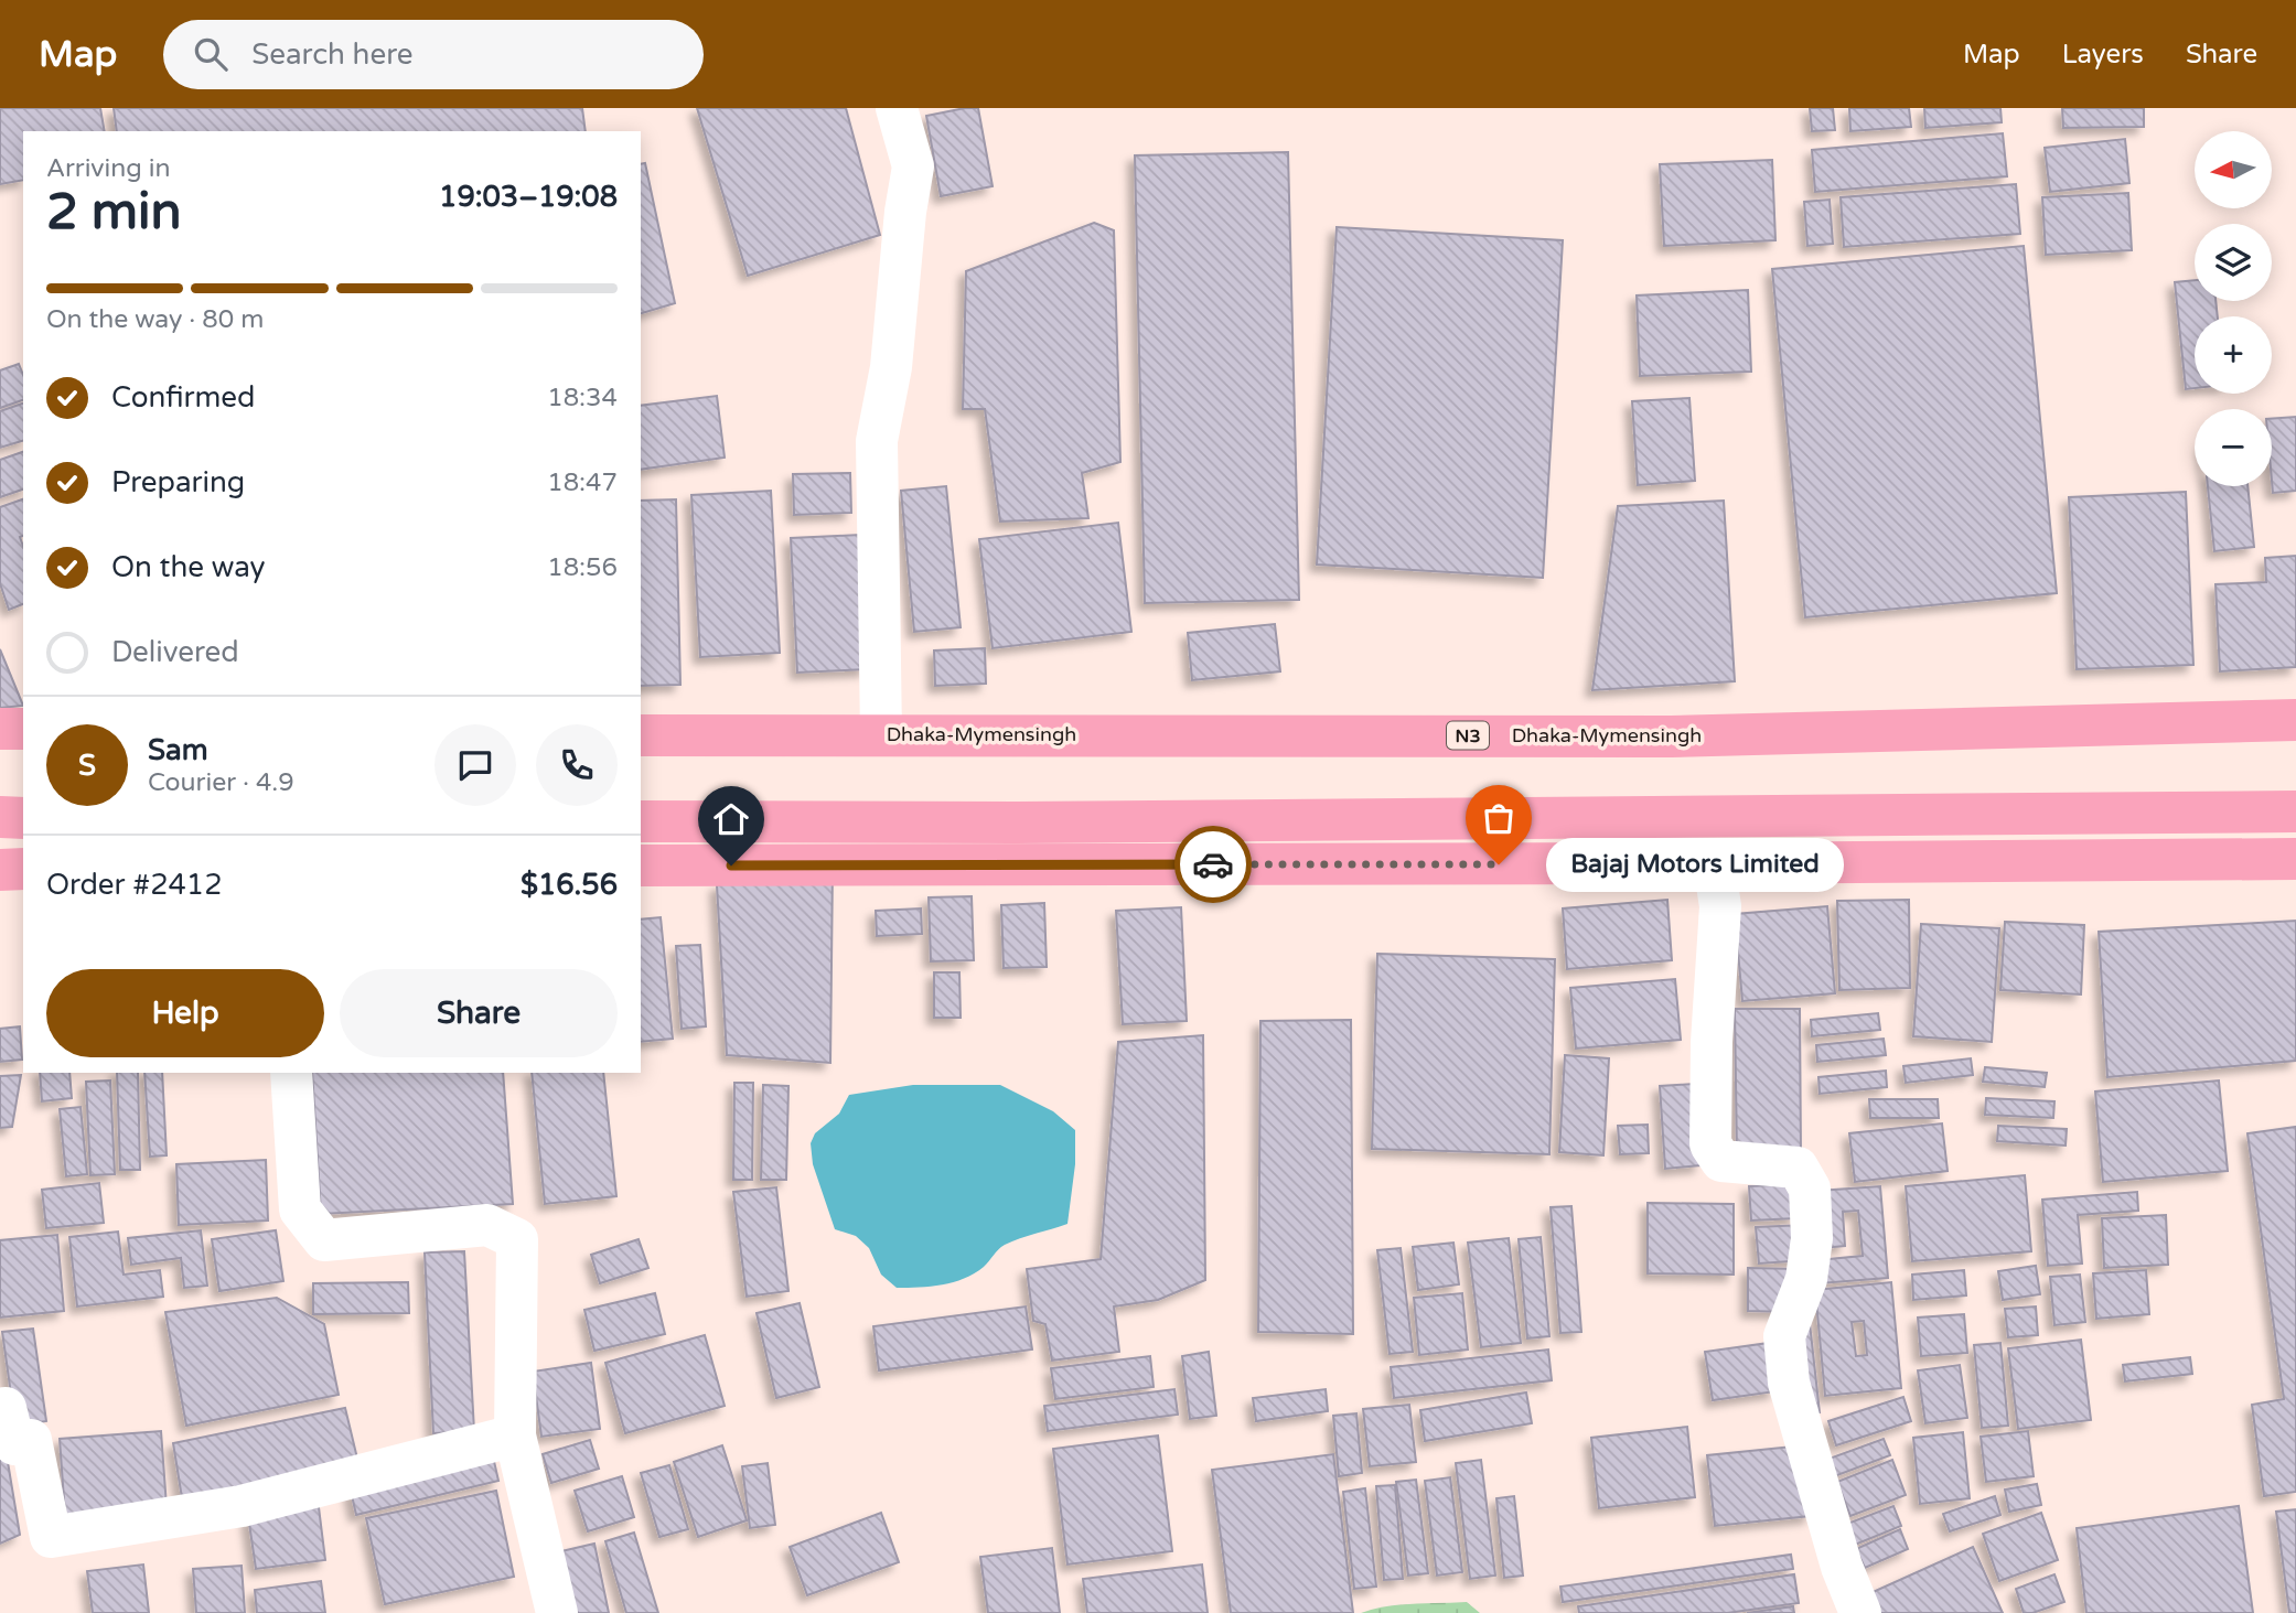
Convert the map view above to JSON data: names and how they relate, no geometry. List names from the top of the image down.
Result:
{
  "streets": {
    "highway": ["Dhaka-Mymensingh", "N3"]
  },
  "places": ["Bajaj Motors Limited"],
  "north": "left",
  "page": {
    "header": "Map",
    "search": "Search here",
    "nav": ["Map", "Layers", "Share"],
    "map_buttons": ["+", "−"],
    "heading": ["2 min", "Arriving in", "19:03–19:08"],
    "panel": [
      "Sam",
      "Courier · 4.9",
      "Order #2412",
      "$16.56"
    ],
    "bar": "On the way · 80 m",
    "list": [
      ["Confirmed", "18:34"],
      ["Preparing", "18:47"],
      ["On the way", "18:56"],
      "Delivered"
    ],
    "round": "S",
    "bubble": "Bajaj Motors Limited",
    "buttons": ["Help", "Share"]
  }
}
